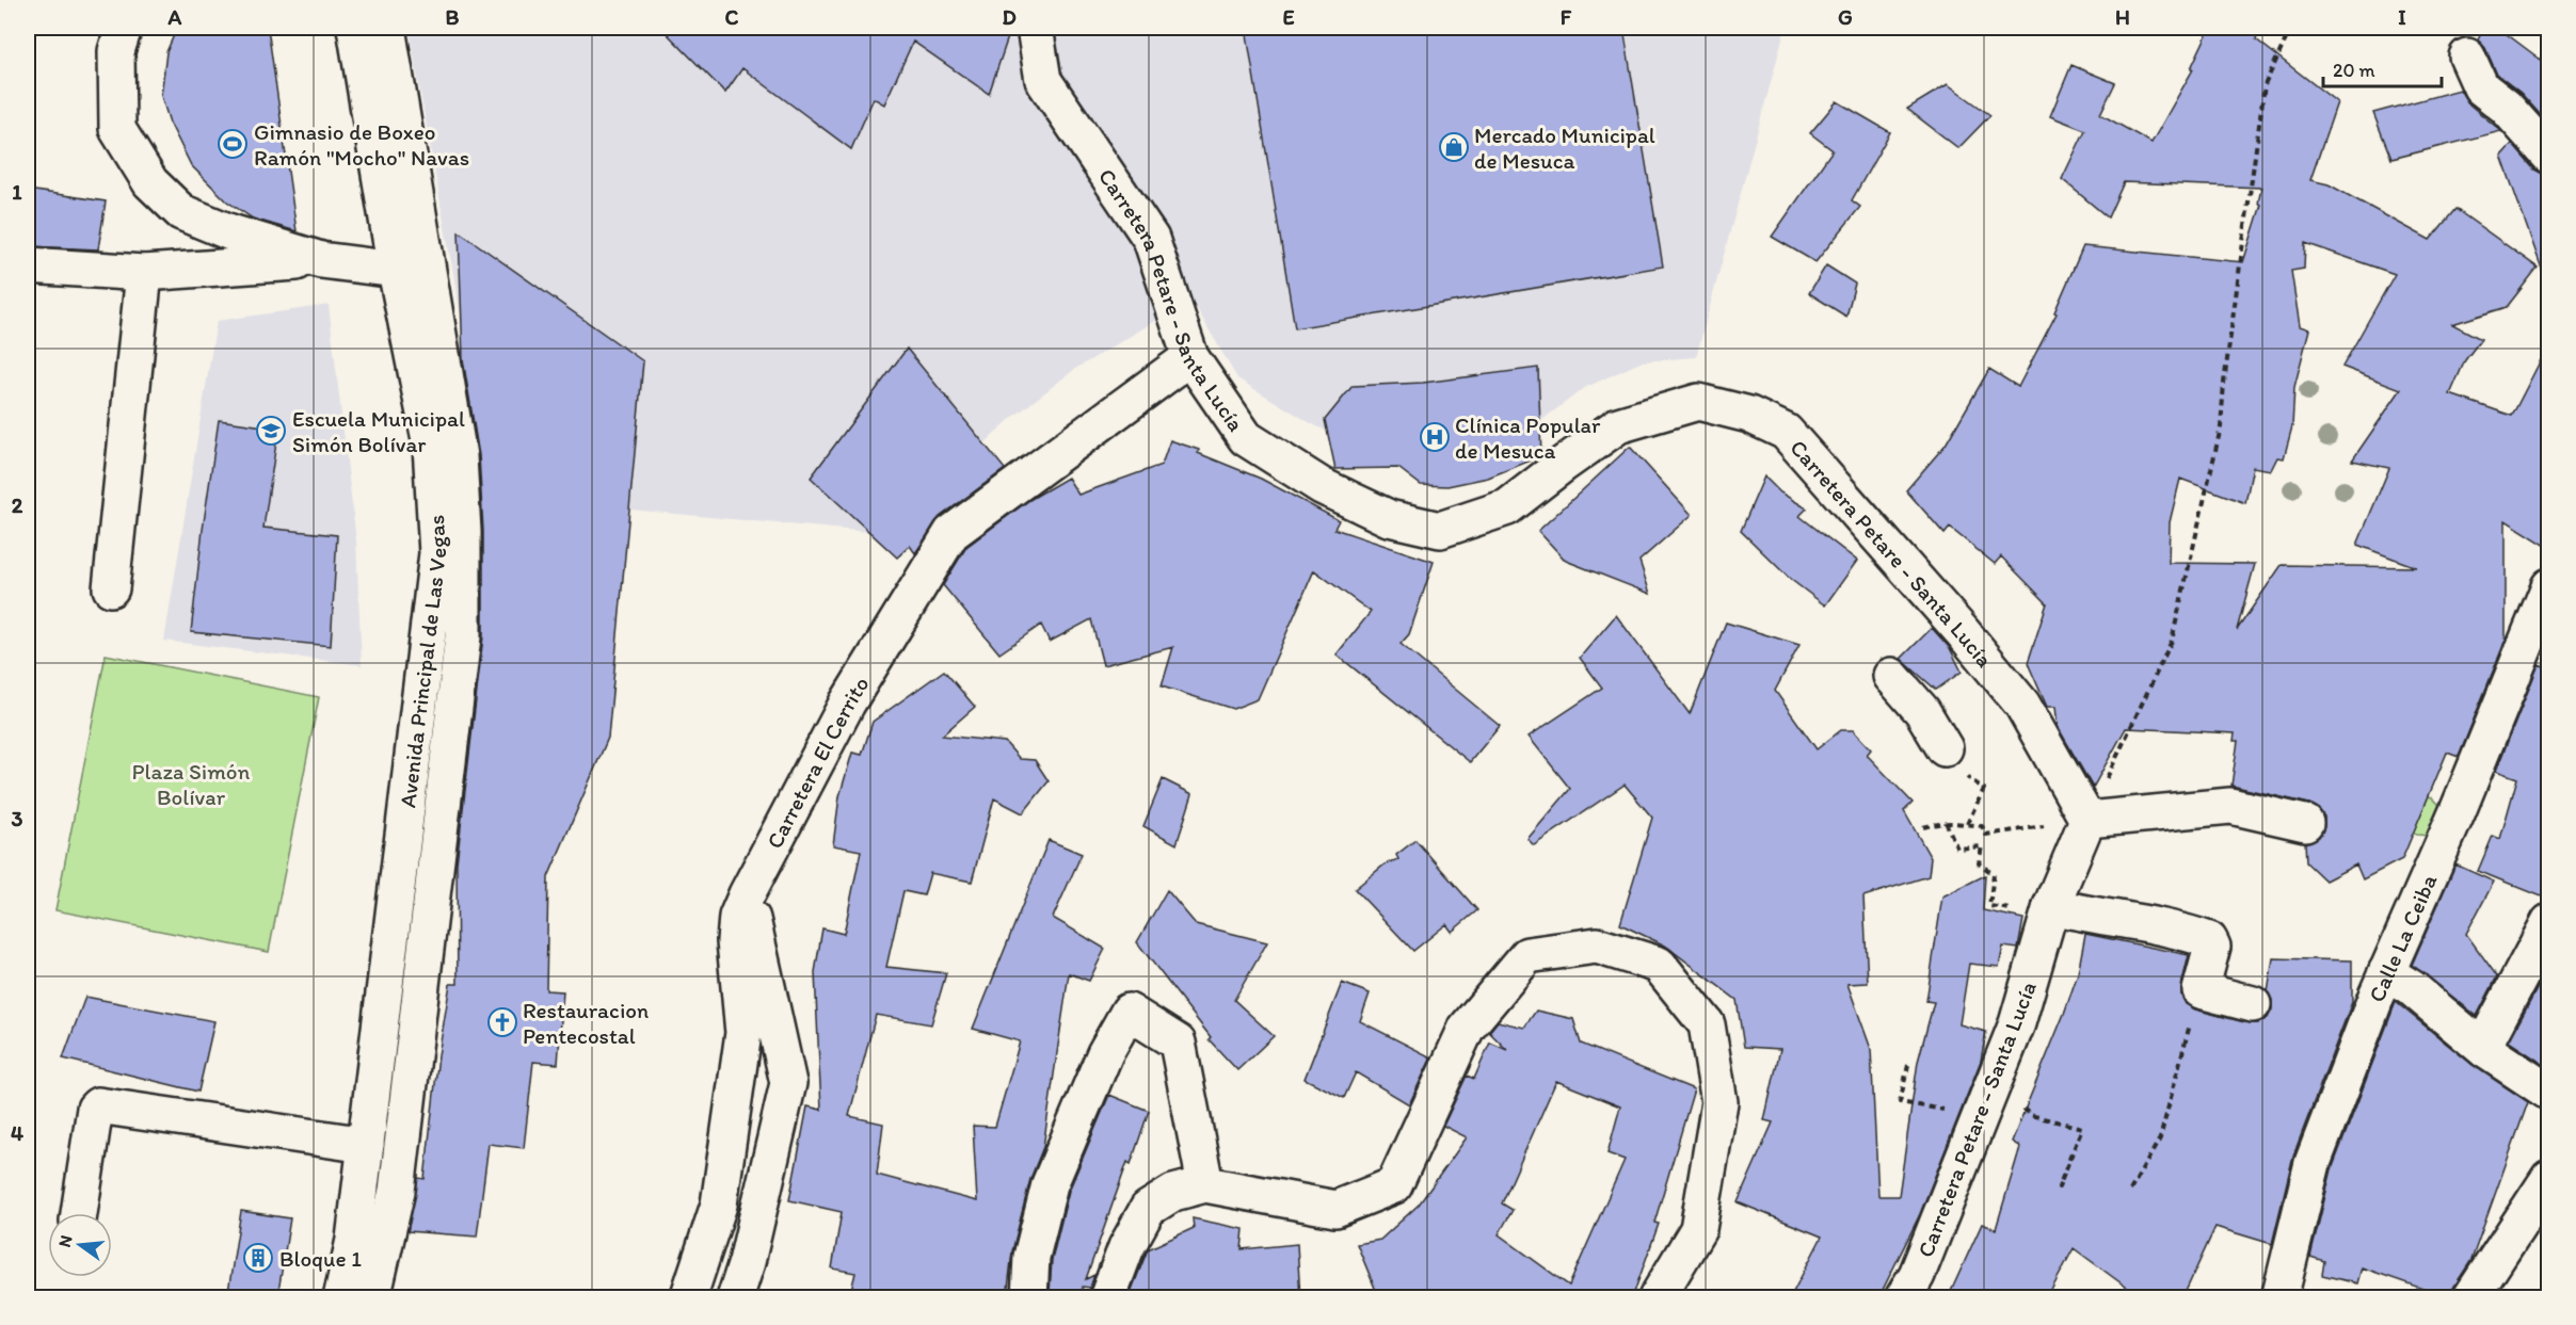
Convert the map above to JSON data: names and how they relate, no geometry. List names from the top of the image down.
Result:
{
  "streets": {
    "street": [
      "Carretera Petare - Santa Lucía",
      "Avenida Principal de Las Vegas",
      "Carretera El Cerrito",
      "Calle La Ceiba"
    ]
  },
  "crossings": [
    ["Carretera Petare - Santa Lucía", "Carretera El Cerrito"]
  ],
  "parks": ["Plaza Simón Bolívar"],
  "places": {
    "sports": ["Gimnasio de Boxeo Ramón \"Mocho\" Navas"],
    "shop": ["Mercado Municipal de Mesuca"],
    "school or university": ["Escuela Municipal Simón Bolívar"],
    "hospital": ["Clínica Popular de Mesuca"],
    "church": ["Restauracion Pentecostal"],
    "building": ["Bloque 1"]
  },
  "scale_bar": "20 m",
  "north": "left",
  "grid": {
    "columns": [
      "A",
      "B",
      "C",
      "D",
      "E",
      "F",
      "G",
      "H",
      "I"
    ],
    "rows": [
      "1",
      "2",
      "3",
      "4"
    ]
  }
}
